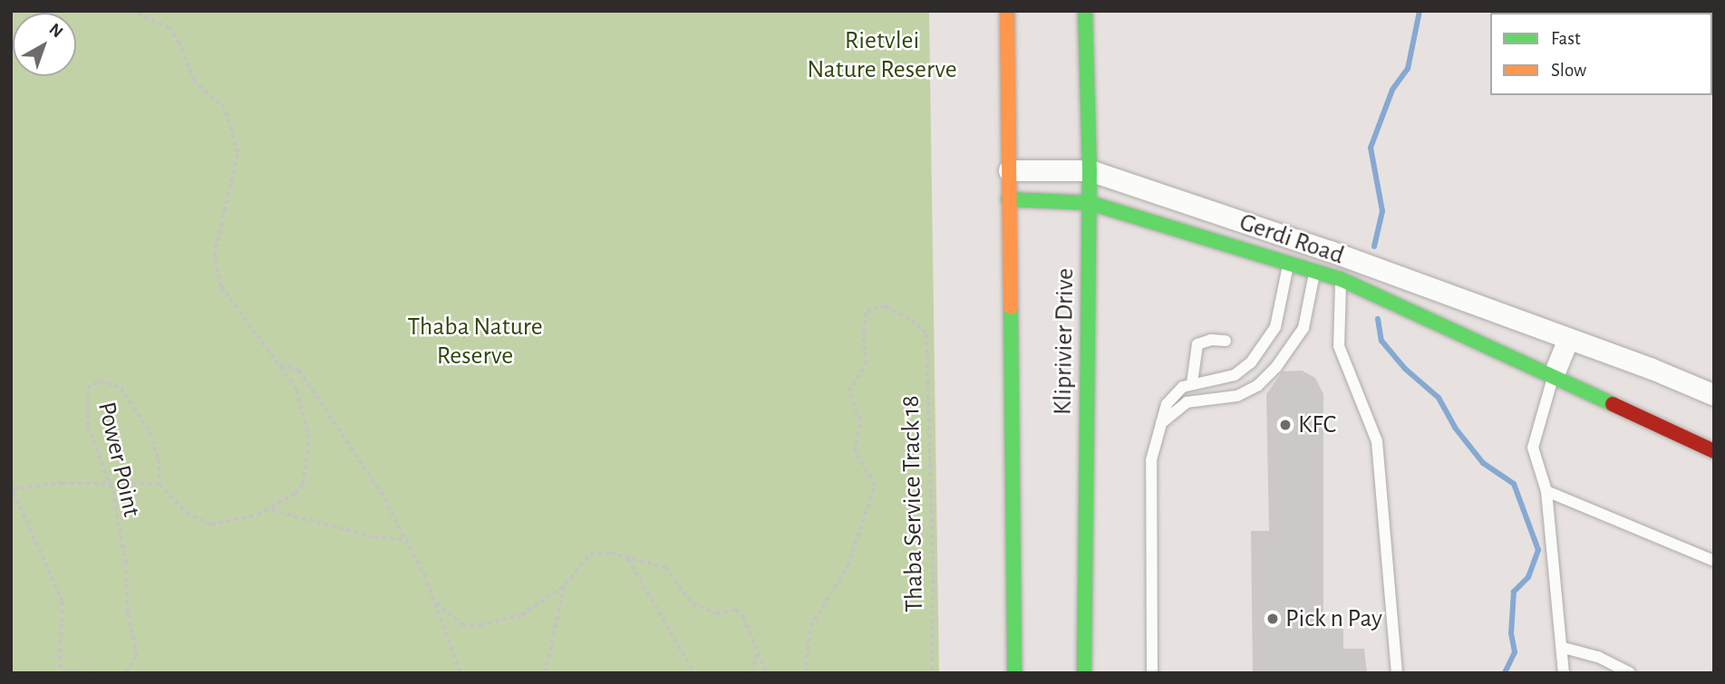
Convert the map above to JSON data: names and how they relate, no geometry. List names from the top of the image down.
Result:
{
  "streets": {
    "main road": ["Gerdi Road", "Kliprivier Drive"],
    "path": ["Power Point", "Thaba Service Track 18"]
  },
  "crossings": [
    ["Gerdi Road", "Kliprivier Drive"]
  ],
  "parks": ["Rietvlei Nature Reserve", "Thaba Nature Reserve"],
  "places": ["KFC", "Pick n Pay"],
  "legend": ["Fast", "Slow"],
  "north": "top right"
}
